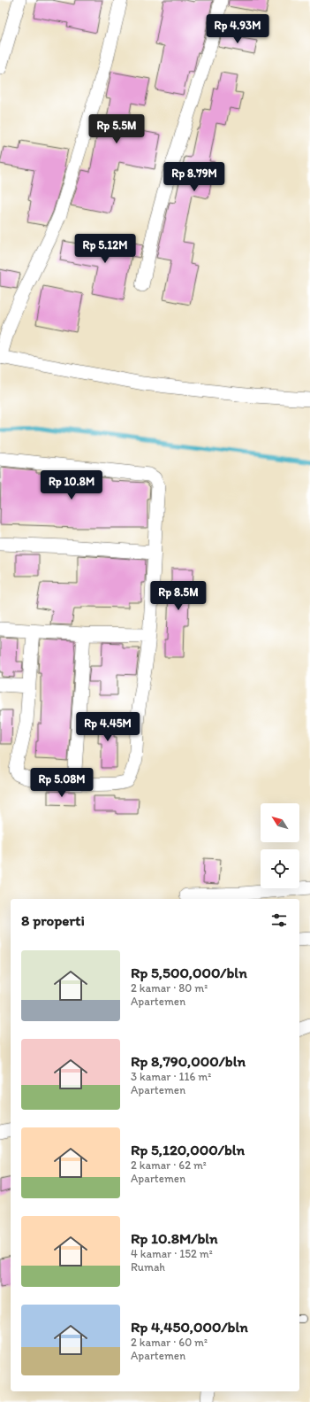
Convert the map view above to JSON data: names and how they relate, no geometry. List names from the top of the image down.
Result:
{
  "north": "top left",
  "page": {
    "price": [
      "Rp 4.93M",
      "Rp 5.5M",
      "Rp 8.79M",
      "Rp 5.12M",
      "Rp 10.8M",
      "Rp 8.5M",
      "Rp 4.45M",
      "Rp 5.08M"
    ],
    "heading": "8 properti",
    "list": [
      {
        "name": "Rp 5,500,000/bln",
        "note": "2 kamar · 80 m² · Apartemen"
      },
      {
        "name": "Rp 8,790,000/bln",
        "note": "3 kamar · 116 m² · Apartemen"
      },
      {
        "name": "Rp 5,120,000/bln",
        "note": "2 kamar · 62 m² · Apartemen"
      },
      {
        "name": "Rp 10.8M/bln",
        "note": "4 kamar · 152 m² · Rumah"
      },
      {
        "name": "Rp 4,450,000/bln",
        "note": "2 kamar · 60 m² · Apartemen"
      }
    ]
  }
}
